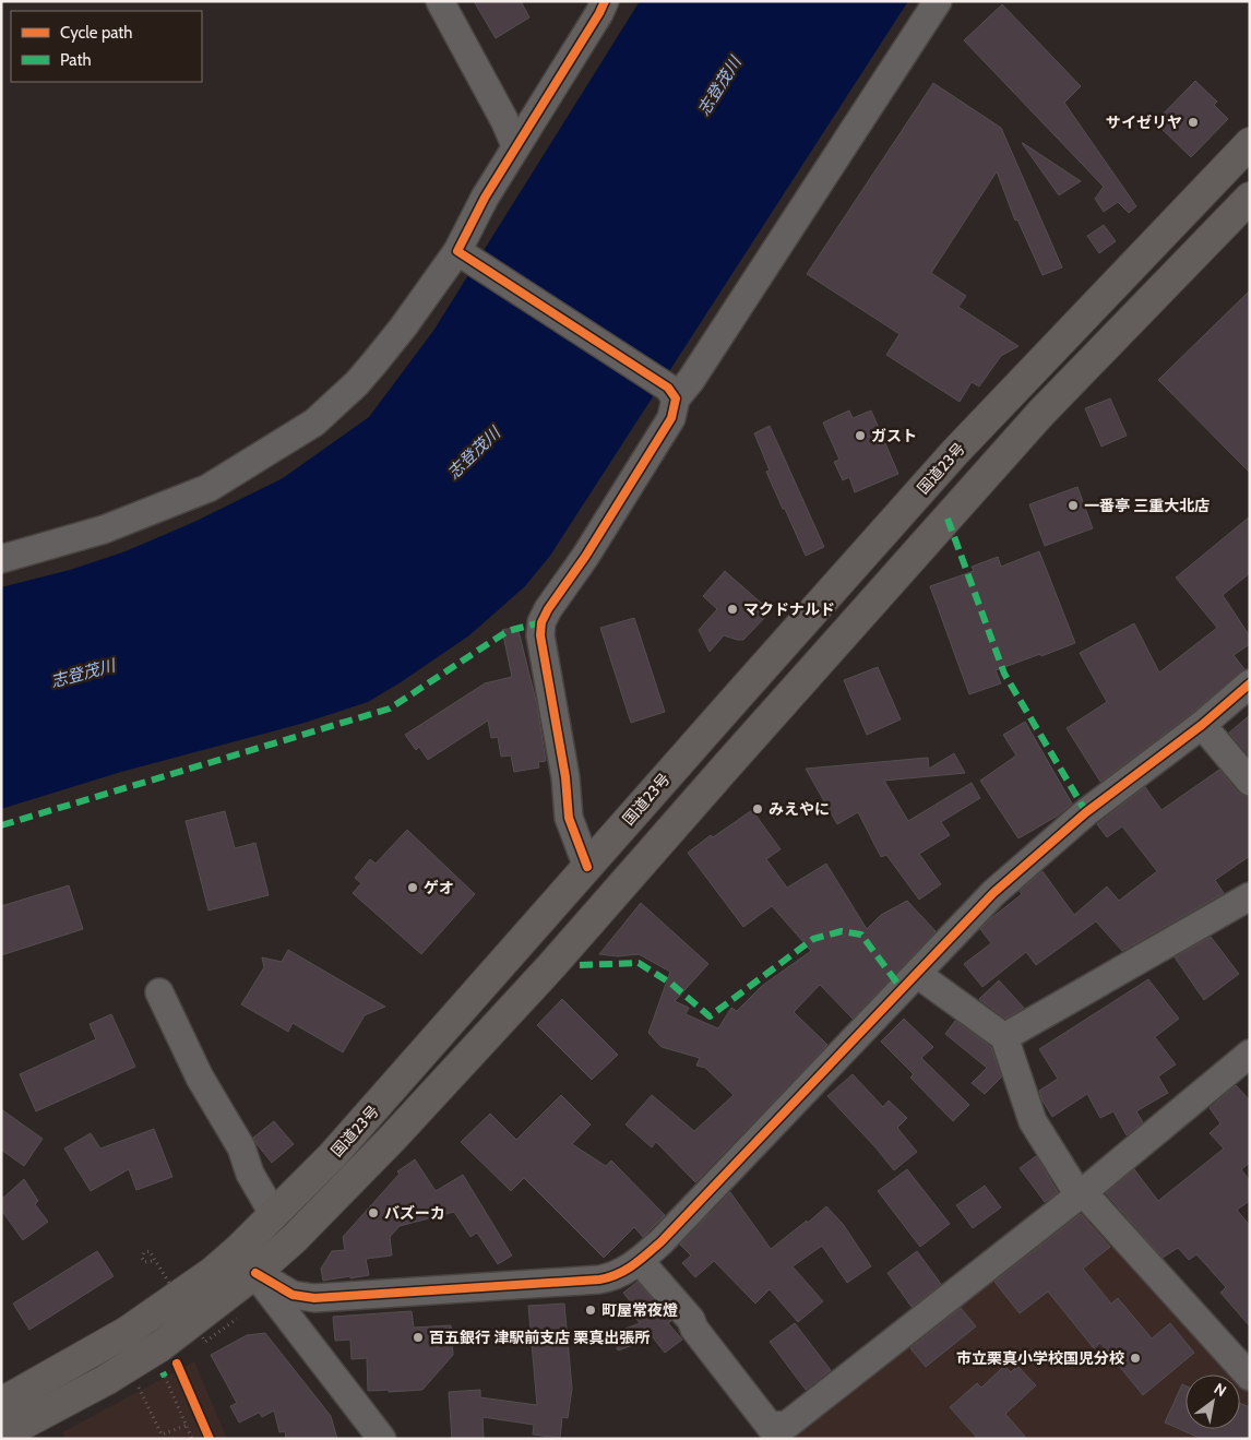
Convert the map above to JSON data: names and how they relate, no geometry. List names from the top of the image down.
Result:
{
  "streets": {
    "highway": ["国道23号"]
  },
  "water": ["志登茂川"],
  "places": [
    "サイゼリヤ",
    "ガスト",
    "一番亭 三重大北店",
    "マクドナルド",
    "みえやに",
    "ゲオ",
    "バズーカ",
    "町屋常夜燈",
    "百五銀行 津駅前支店 栗真出張所",
    "市立栗真小学校国児分校"
  ],
  "legend": ["Cycle path", "Path"],
  "north": "top right"
}
